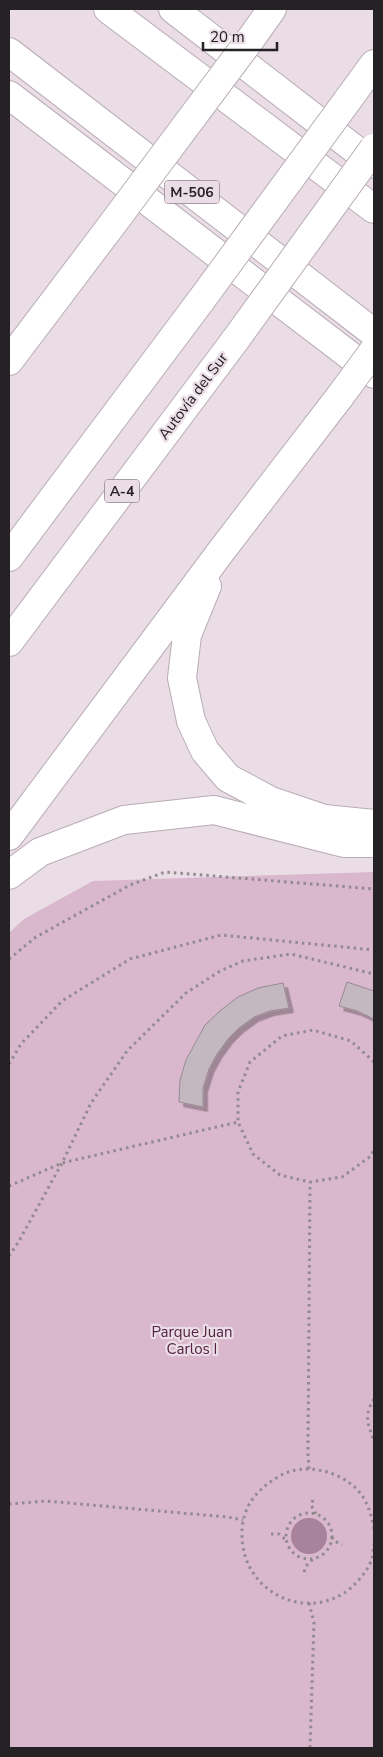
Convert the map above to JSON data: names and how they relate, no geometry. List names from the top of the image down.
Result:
{
  "streets": {
    "highway": ["M-506", "Autovía del Sur", "A-4"]
  },
  "parks": ["Parque Juan Carlos I"],
  "scale_bar": "20 m"
}
